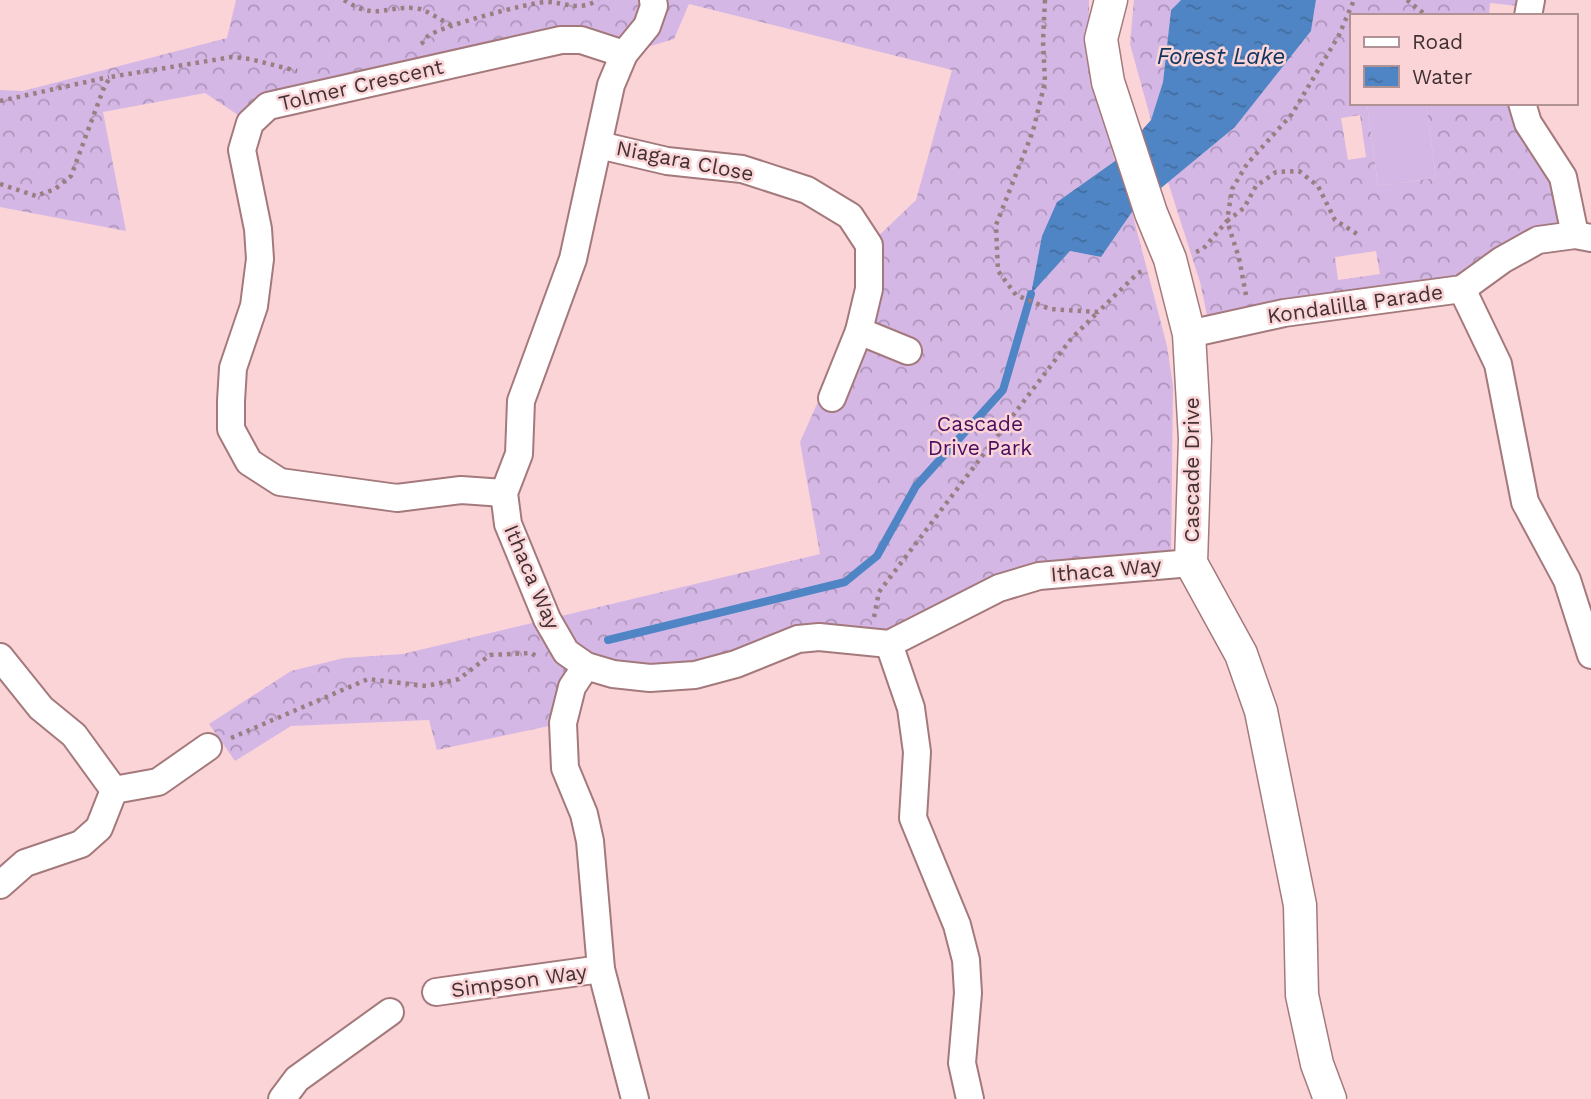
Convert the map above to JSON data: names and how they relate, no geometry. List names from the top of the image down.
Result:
{
  "streets": {
    "street": [
      "Tolmer Crescent",
      "Niagara Close",
      "Kondalilla Parade",
      "Cascade Drive",
      "Ithaca Way",
      "Simpson Way"
    ]
  },
  "crossings": [
    ["Tolmer Crescent", "Ithaca Way"],
    ["Niagara Close", "Ithaca Way"],
    ["Kondalilla Parade", "Cascade Drive"],
    ["Cascade Drive", "Ithaca Way"],
    ["Ithaca Way", "Simpson Way"]
  ],
  "water": ["Forest Lake"],
  "parks": ["Cascade Drive Park"],
  "legend": ["Road", "Water"]
}
